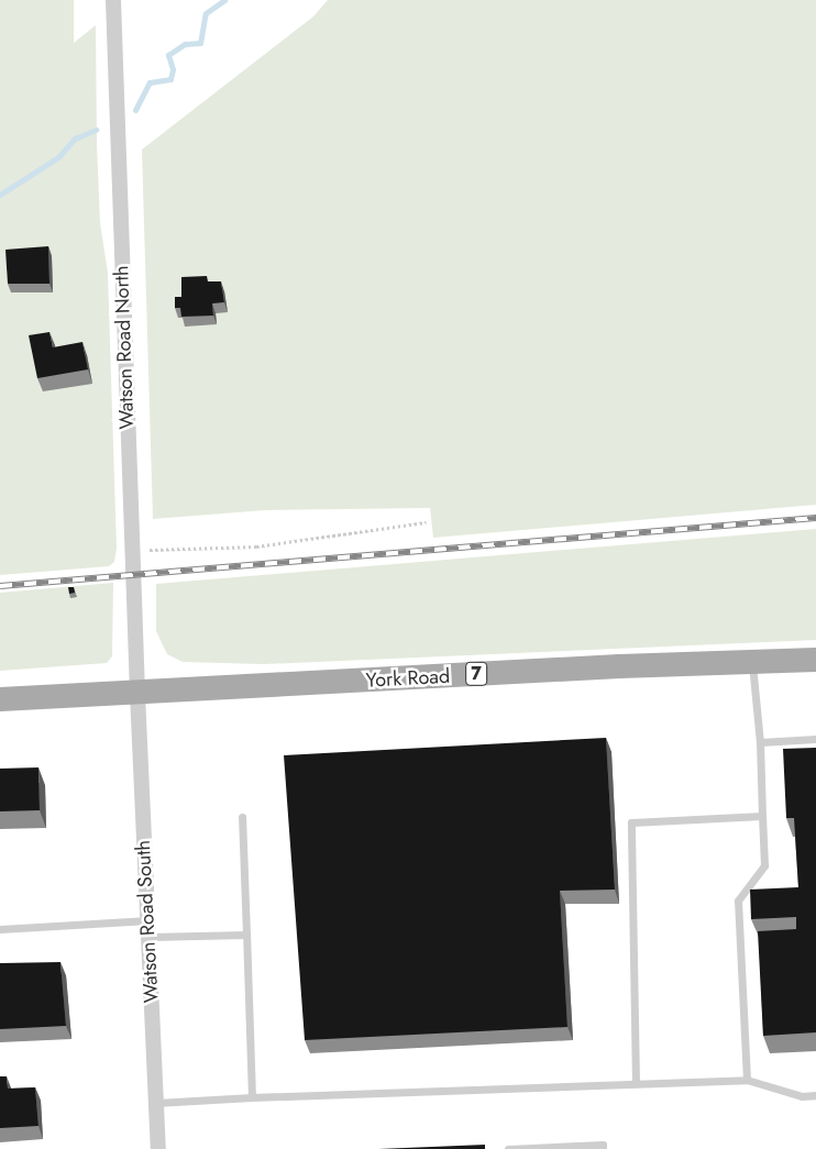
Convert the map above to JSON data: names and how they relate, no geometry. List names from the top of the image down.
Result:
{
  "streets": {
    "main road": ["7", "York Road"],
    "street": ["Watson Road North", "Watson Road South"]
  },
  "crossings": [
    ["Watson Road North", "York Road"],
    ["Watson Road North", "Watson Road South"],
    ["York Road", "Watson Road South"]
  ]
}
